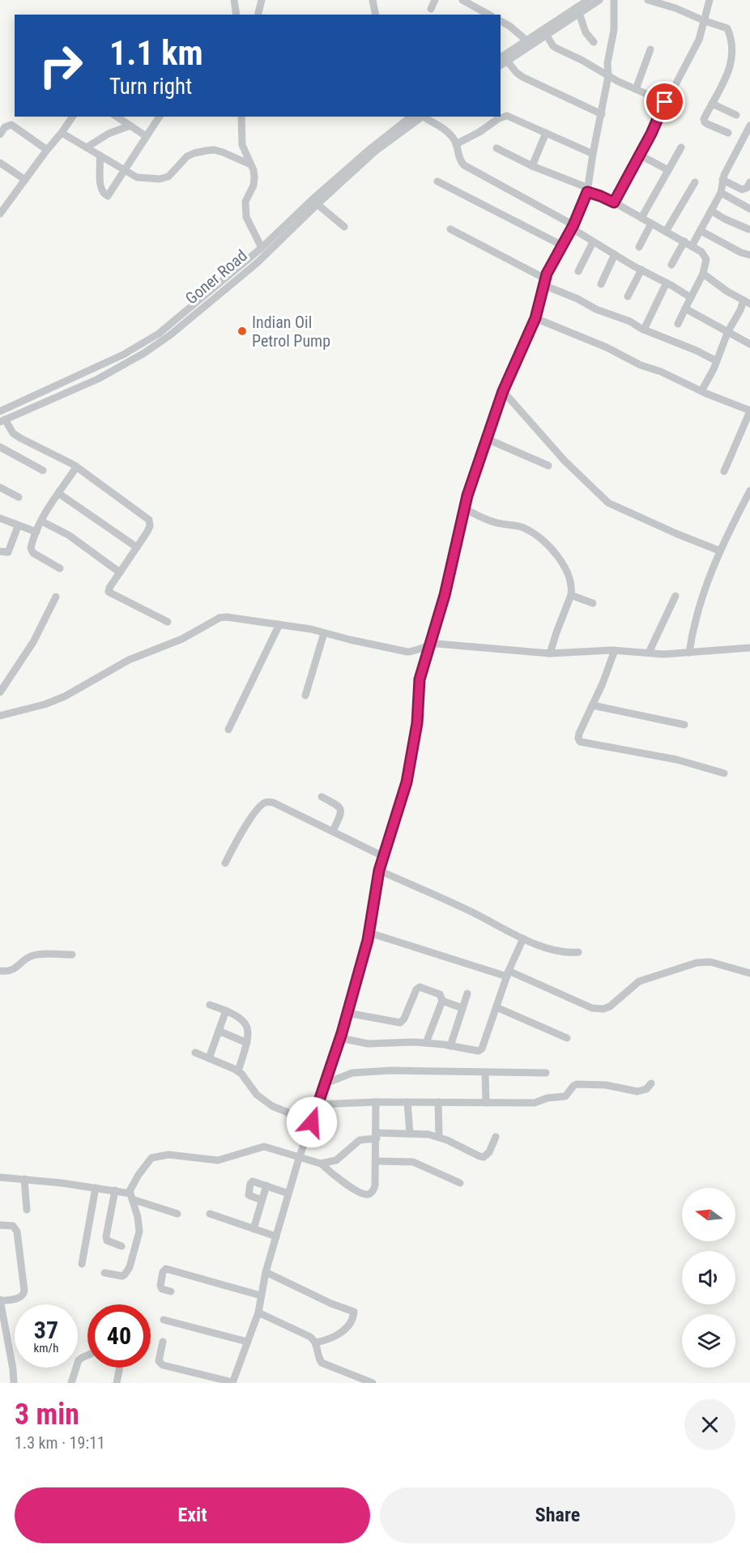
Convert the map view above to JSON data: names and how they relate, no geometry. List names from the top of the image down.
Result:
{
  "streets": {
    "street": ["Goner Road"]
  },
  "places": ["Indian Oil Petrol Pump"],
  "north": "left",
  "page": {
    "turn": ["1.1 km", "Turn right"],
    "speed": "37 km/h",
    "limit": "40",
    "heading": ["3 min", "1.3 km · 19:11"],
    "buttons": ["Exit", "Share"]
  }
}
